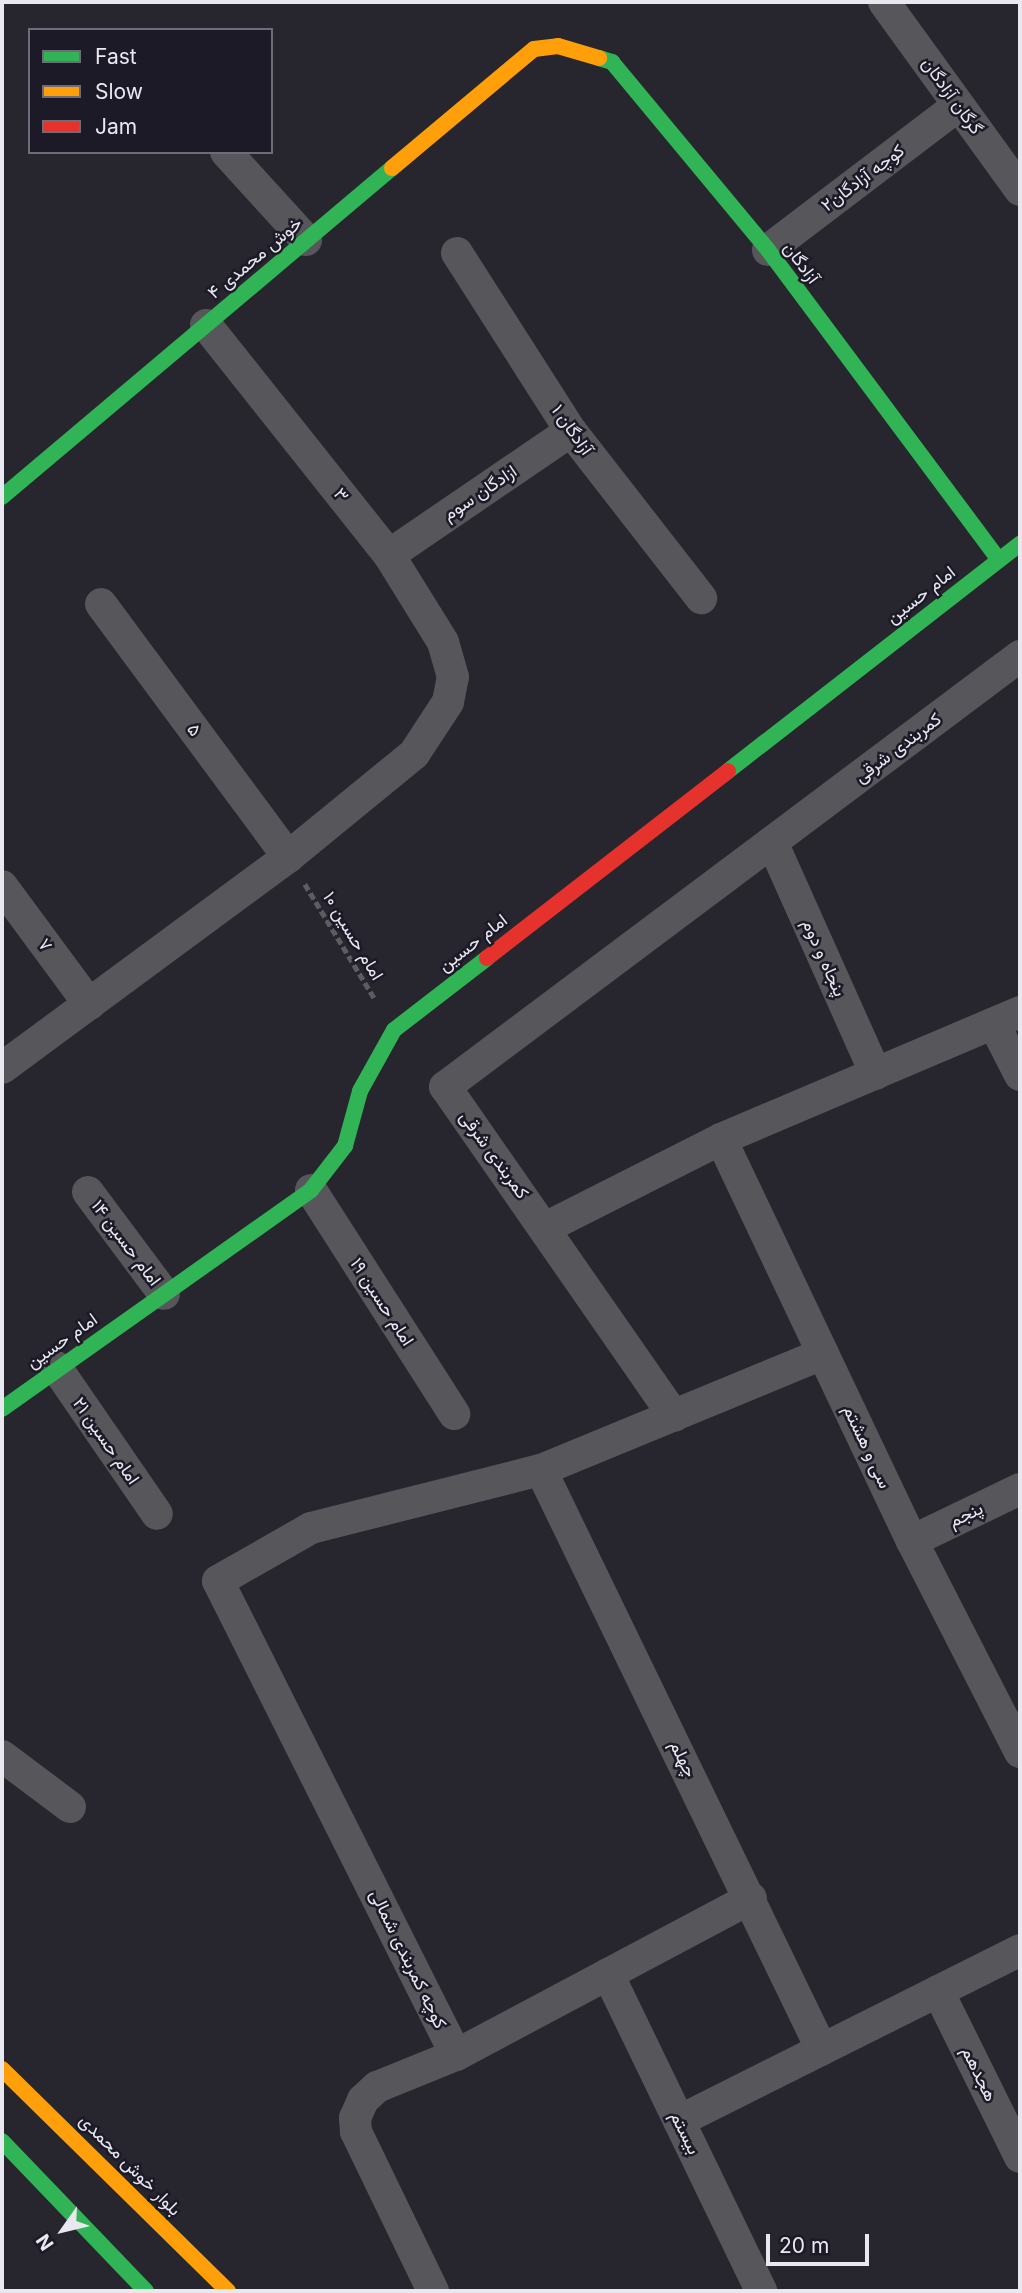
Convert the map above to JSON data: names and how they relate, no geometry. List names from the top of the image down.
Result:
{
  "streets": {
    "street": [
      "گرگان آزادگان",
      "کوچه آزادگان۲",
      "خوش محمدی ۴",
      "آزادگان",
      "آزادگان ۱",
      "ازادگان سوم",
      "۳",
      "امام حسین",
      "۵",
      "کمربندی شرقی",
      "۷",
      "پنجاه و دوم",
      "امام حسین ۱۴",
      "امام حسین ۱۹",
      "امام حسین ۲۱",
      "سی و هشتم",
      "پنجم",
      "چهلم",
      "کوچه کمربندی شمالی",
      "هجدهم",
      "بیستم",
      "بلوار خوش محمدی"
    ],
    "path": ["امام حسین ۱۰"]
  },
  "crossings": [
    ["گرگان آزادگان", "کوچه آزادگان۲"],
    ["کوچه آزادگان۲", "آزادگان"],
    ["خوش محمدی ۴", "آزادگان"],
    ["خوش محمدی ۴", "۳"],
    ["آزادگان", "امام حسین"],
    ["آزادگان ۱", "ازادگان سوم"],
    ["ازادگان سوم", "۳"],
    ["۳", "۵"],
    ["۳", "امام حسین ۱۰"],
    ["امام حسین", "امام حسین ۱۰"],
    ["امام حسین", "امام حسین ۱۴"],
    ["امام حسین", "امام حسین ۱۹"],
    ["امام حسین", "امام حسین ۲۱"],
    ["۵", "امام حسین ۱۰"],
    ["کمربندی شرقی", "پنجاه و دوم"],
    ["سی و هشتم", "پنجم"],
    ["چهلم", "کوچه کمربندی شمالی"]
  ],
  "legend": ["Fast", "Slow", "Jam"],
  "scale_bar": "20 m",
  "north": "bottom left"
}
